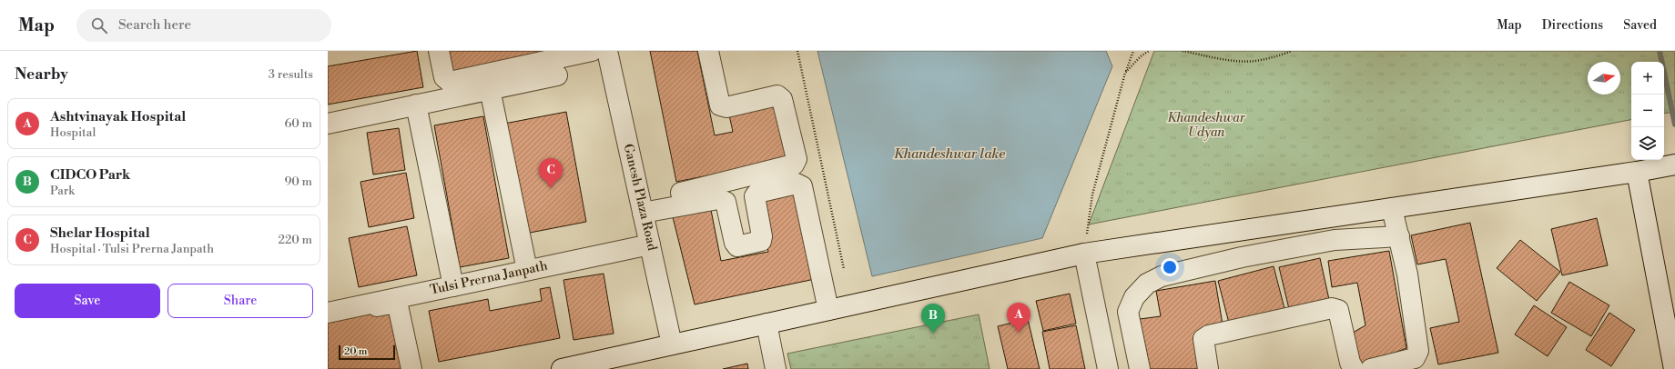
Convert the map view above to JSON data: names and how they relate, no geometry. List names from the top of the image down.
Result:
{
  "streets": {
    "street": ["Ganesh Plaza Road", "Tulsi Prerna Janpath"]
  },
  "crossings": [
    ["Ganesh Plaza Road", "Tulsi Prerna Janpath"]
  ],
  "water": ["Khandeshwar lake"],
  "parks": ["Khandeshwar Udyan"],
  "scale_bar": "20 m",
  "north": "right",
  "page": {
    "header": "Map",
    "search": "Search here",
    "nav": ["Map", "Directions", "Saved"],
    "heading": ["Nearby", "3 results"],
    "map_buttons": ["+", "−"],
    "list": [
      {
        "mark": "A",
        "name": "Ashtvinayak Hospital",
        "note": "Hospital",
        "value": "60 m"
      },
      {
        "mark": "B",
        "name": "CIDCO Park",
        "note": "Park",
        "value": "90 m"
      },
      {
        "mark": "C",
        "name": "Shelar Hospital",
        "note": "Hospital · Tulsi Prerna Janpath",
        "value": "220 m"
      }
    ],
    "pins": ["C", "A", "B"],
    "buttons": ["Save", "Share"],
    "scale": "20 m"
  }
}
